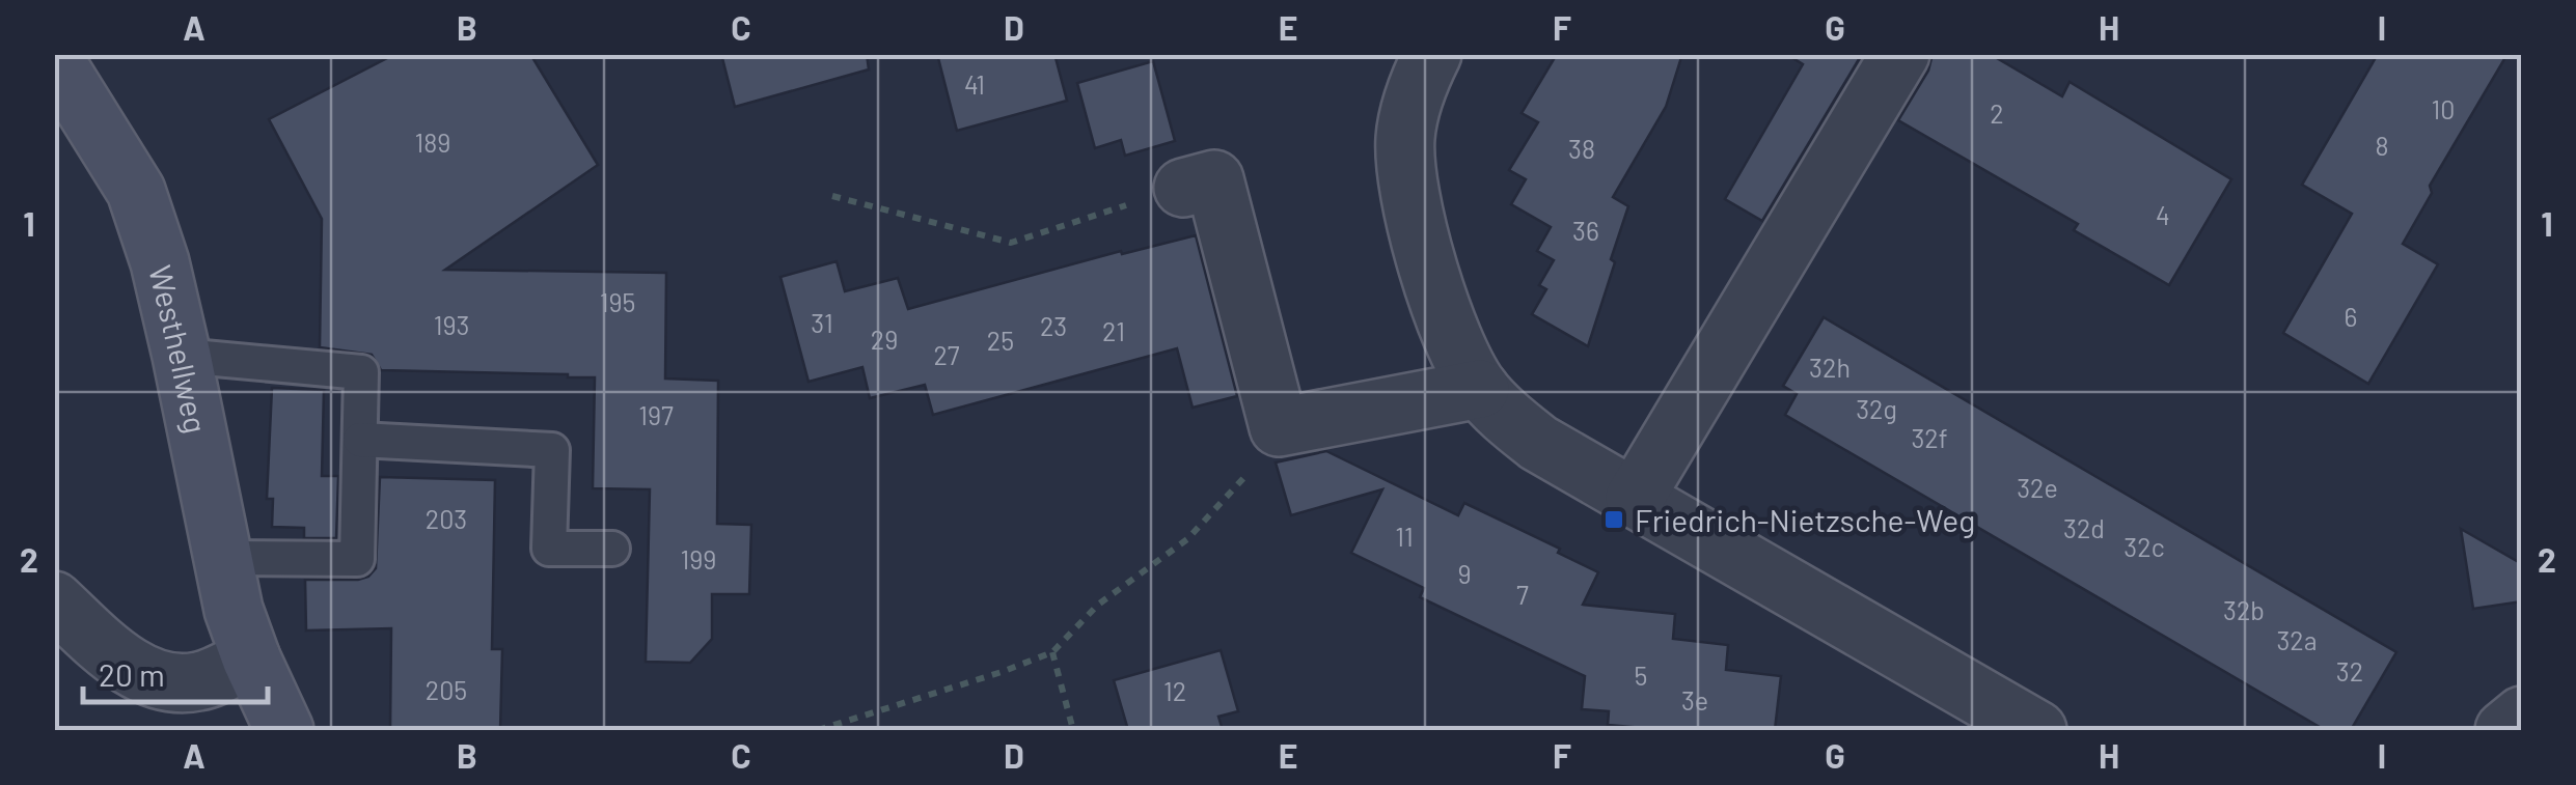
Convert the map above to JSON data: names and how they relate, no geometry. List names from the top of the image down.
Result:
{
  "streets": {
    "street": ["Westhellweg"]
  },
  "places": {
    "transit": ["Friedrich-Nietzsche-Weg"]
  },
  "house_numbers": [
    "41",
    "10",
    "2",
    "189",
    "8",
    "38",
    "4",
    "36",
    "195",
    "6",
    "31",
    "193",
    "23",
    "21",
    "29",
    "25",
    "27",
    "32h",
    "32g",
    "197",
    "32f",
    "32e",
    "203",
    "32d",
    "11",
    "32c",
    "199",
    "9",
    "7",
    "32b",
    "32a",
    "32",
    "5",
    "205",
    "12",
    "3e"
  ],
  "scale_bar": "20 m",
  "grid": {
    "columns": [
      "A",
      "B",
      "C",
      "D",
      "E",
      "F",
      "G",
      "H",
      "I"
    ],
    "rows": ["1", "2"]
  }
}
